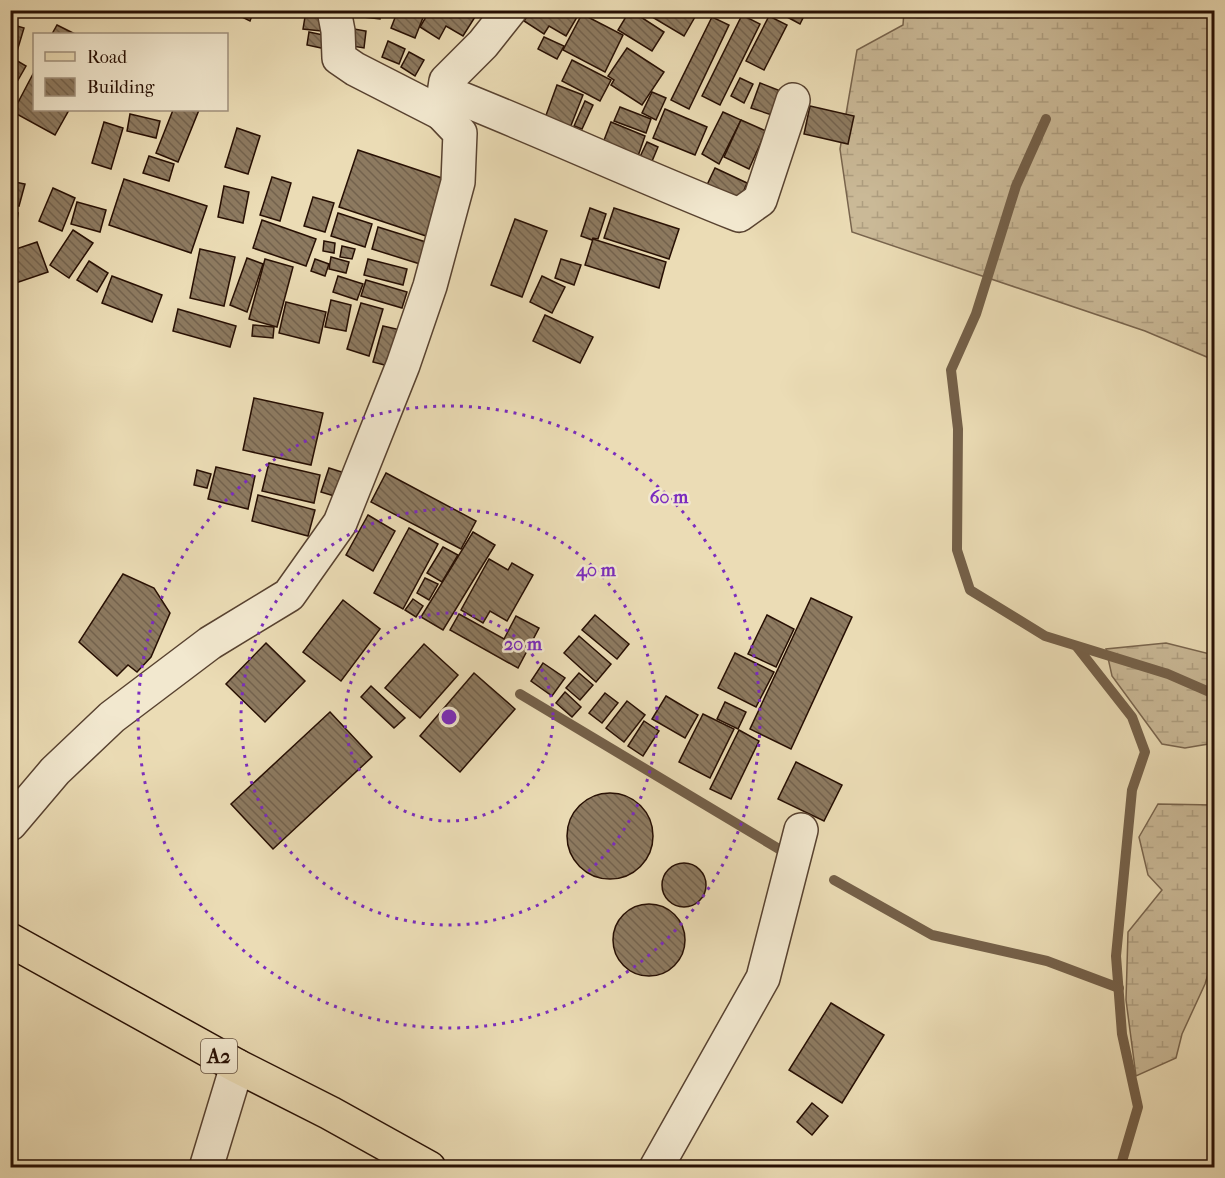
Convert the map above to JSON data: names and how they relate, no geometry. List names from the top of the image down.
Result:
{
  "streets": {
    "main road": ["A2"]
  },
  "legend": ["Road", "Building"],
  "rings": ["60 m", "40 m", "20 m"]
}
